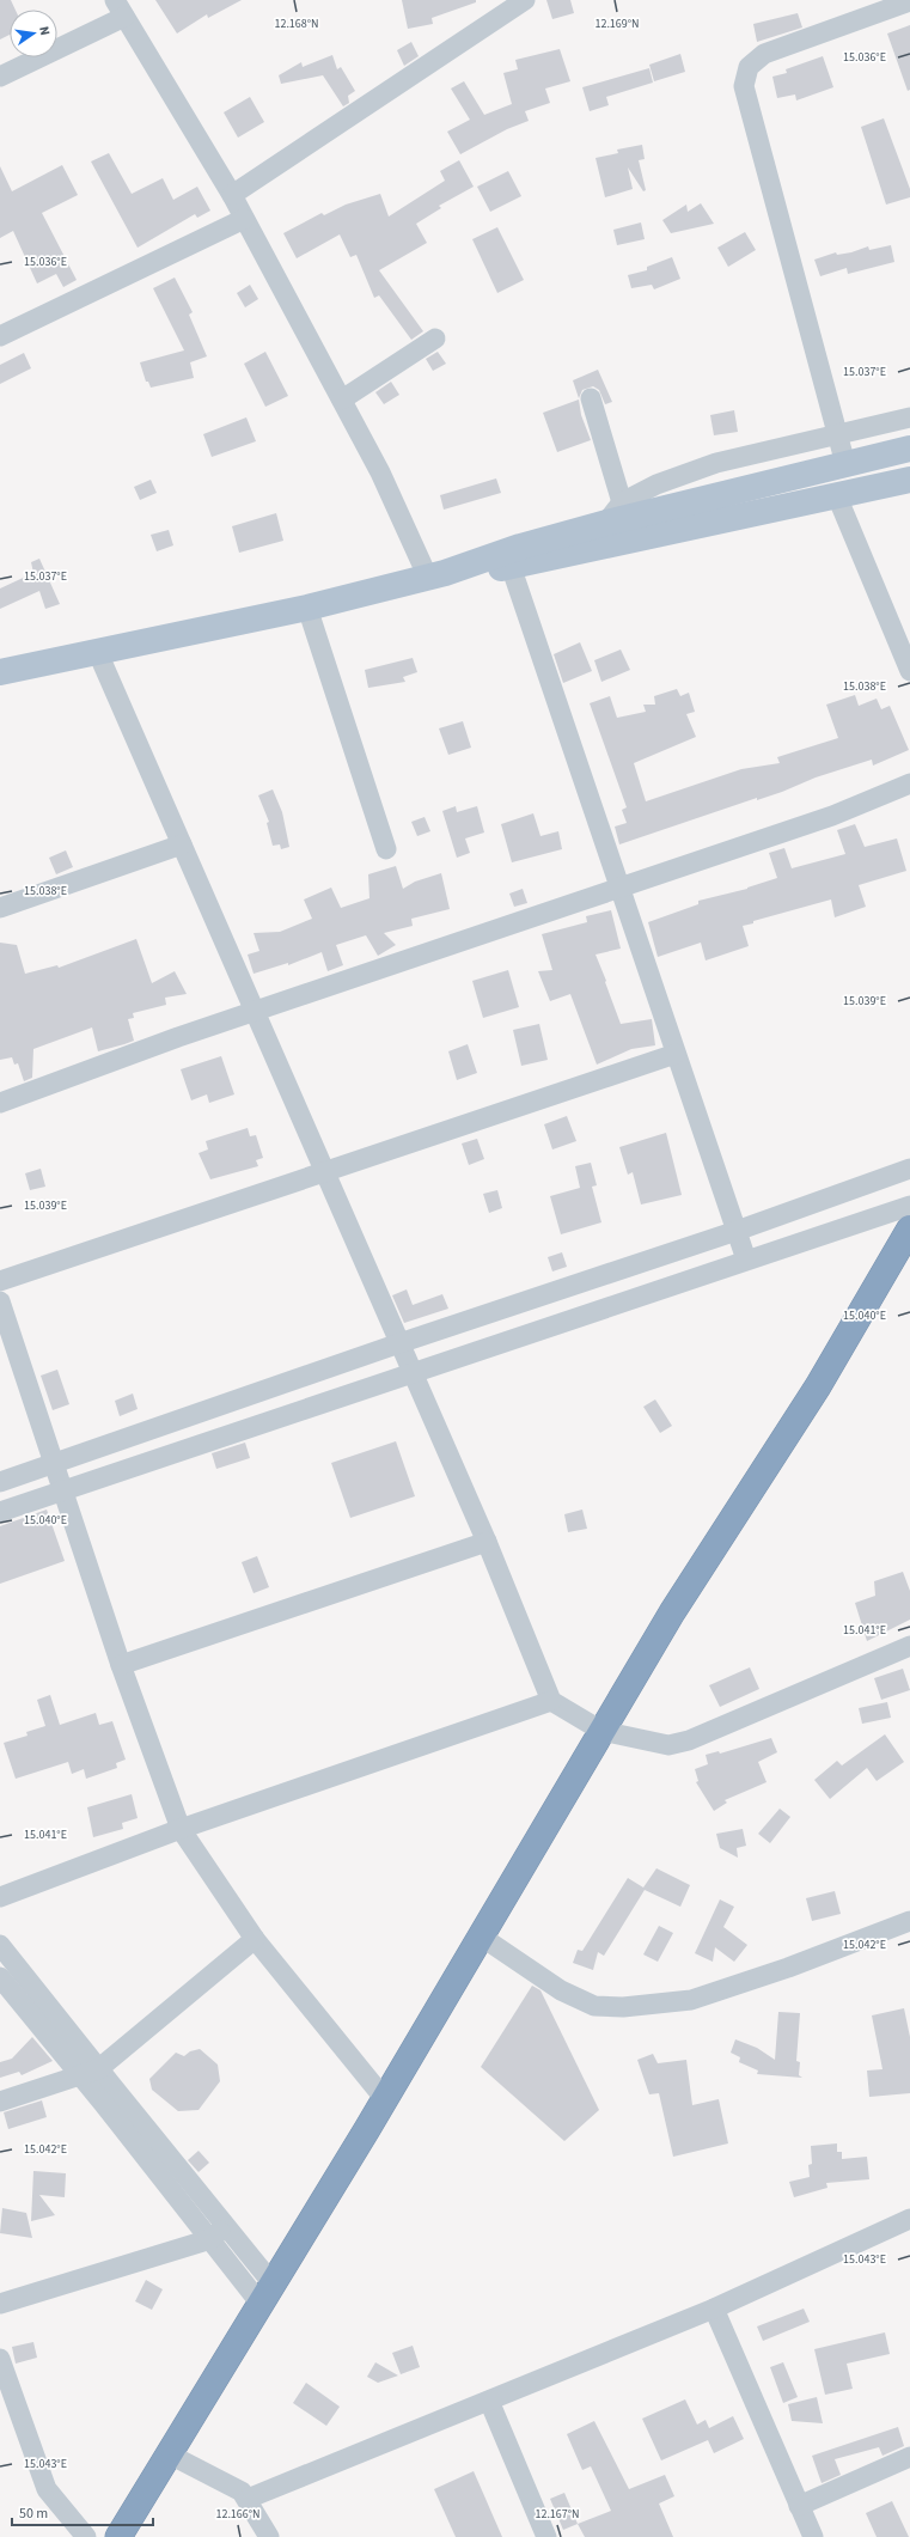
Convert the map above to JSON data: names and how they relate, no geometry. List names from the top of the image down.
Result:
{
  "scale_bar": "50 m",
  "north": "right",
  "coordinates": [
    "12.169°N",
    "12.168°N",
    "15.036°E",
    "15.037°E",
    "15.038°E",
    "15.039°E",
    "15.040°E",
    "15.041°E",
    "15.042°E",
    "15.043°E",
    "12.166°N",
    "12.167°N"
  ]
}
